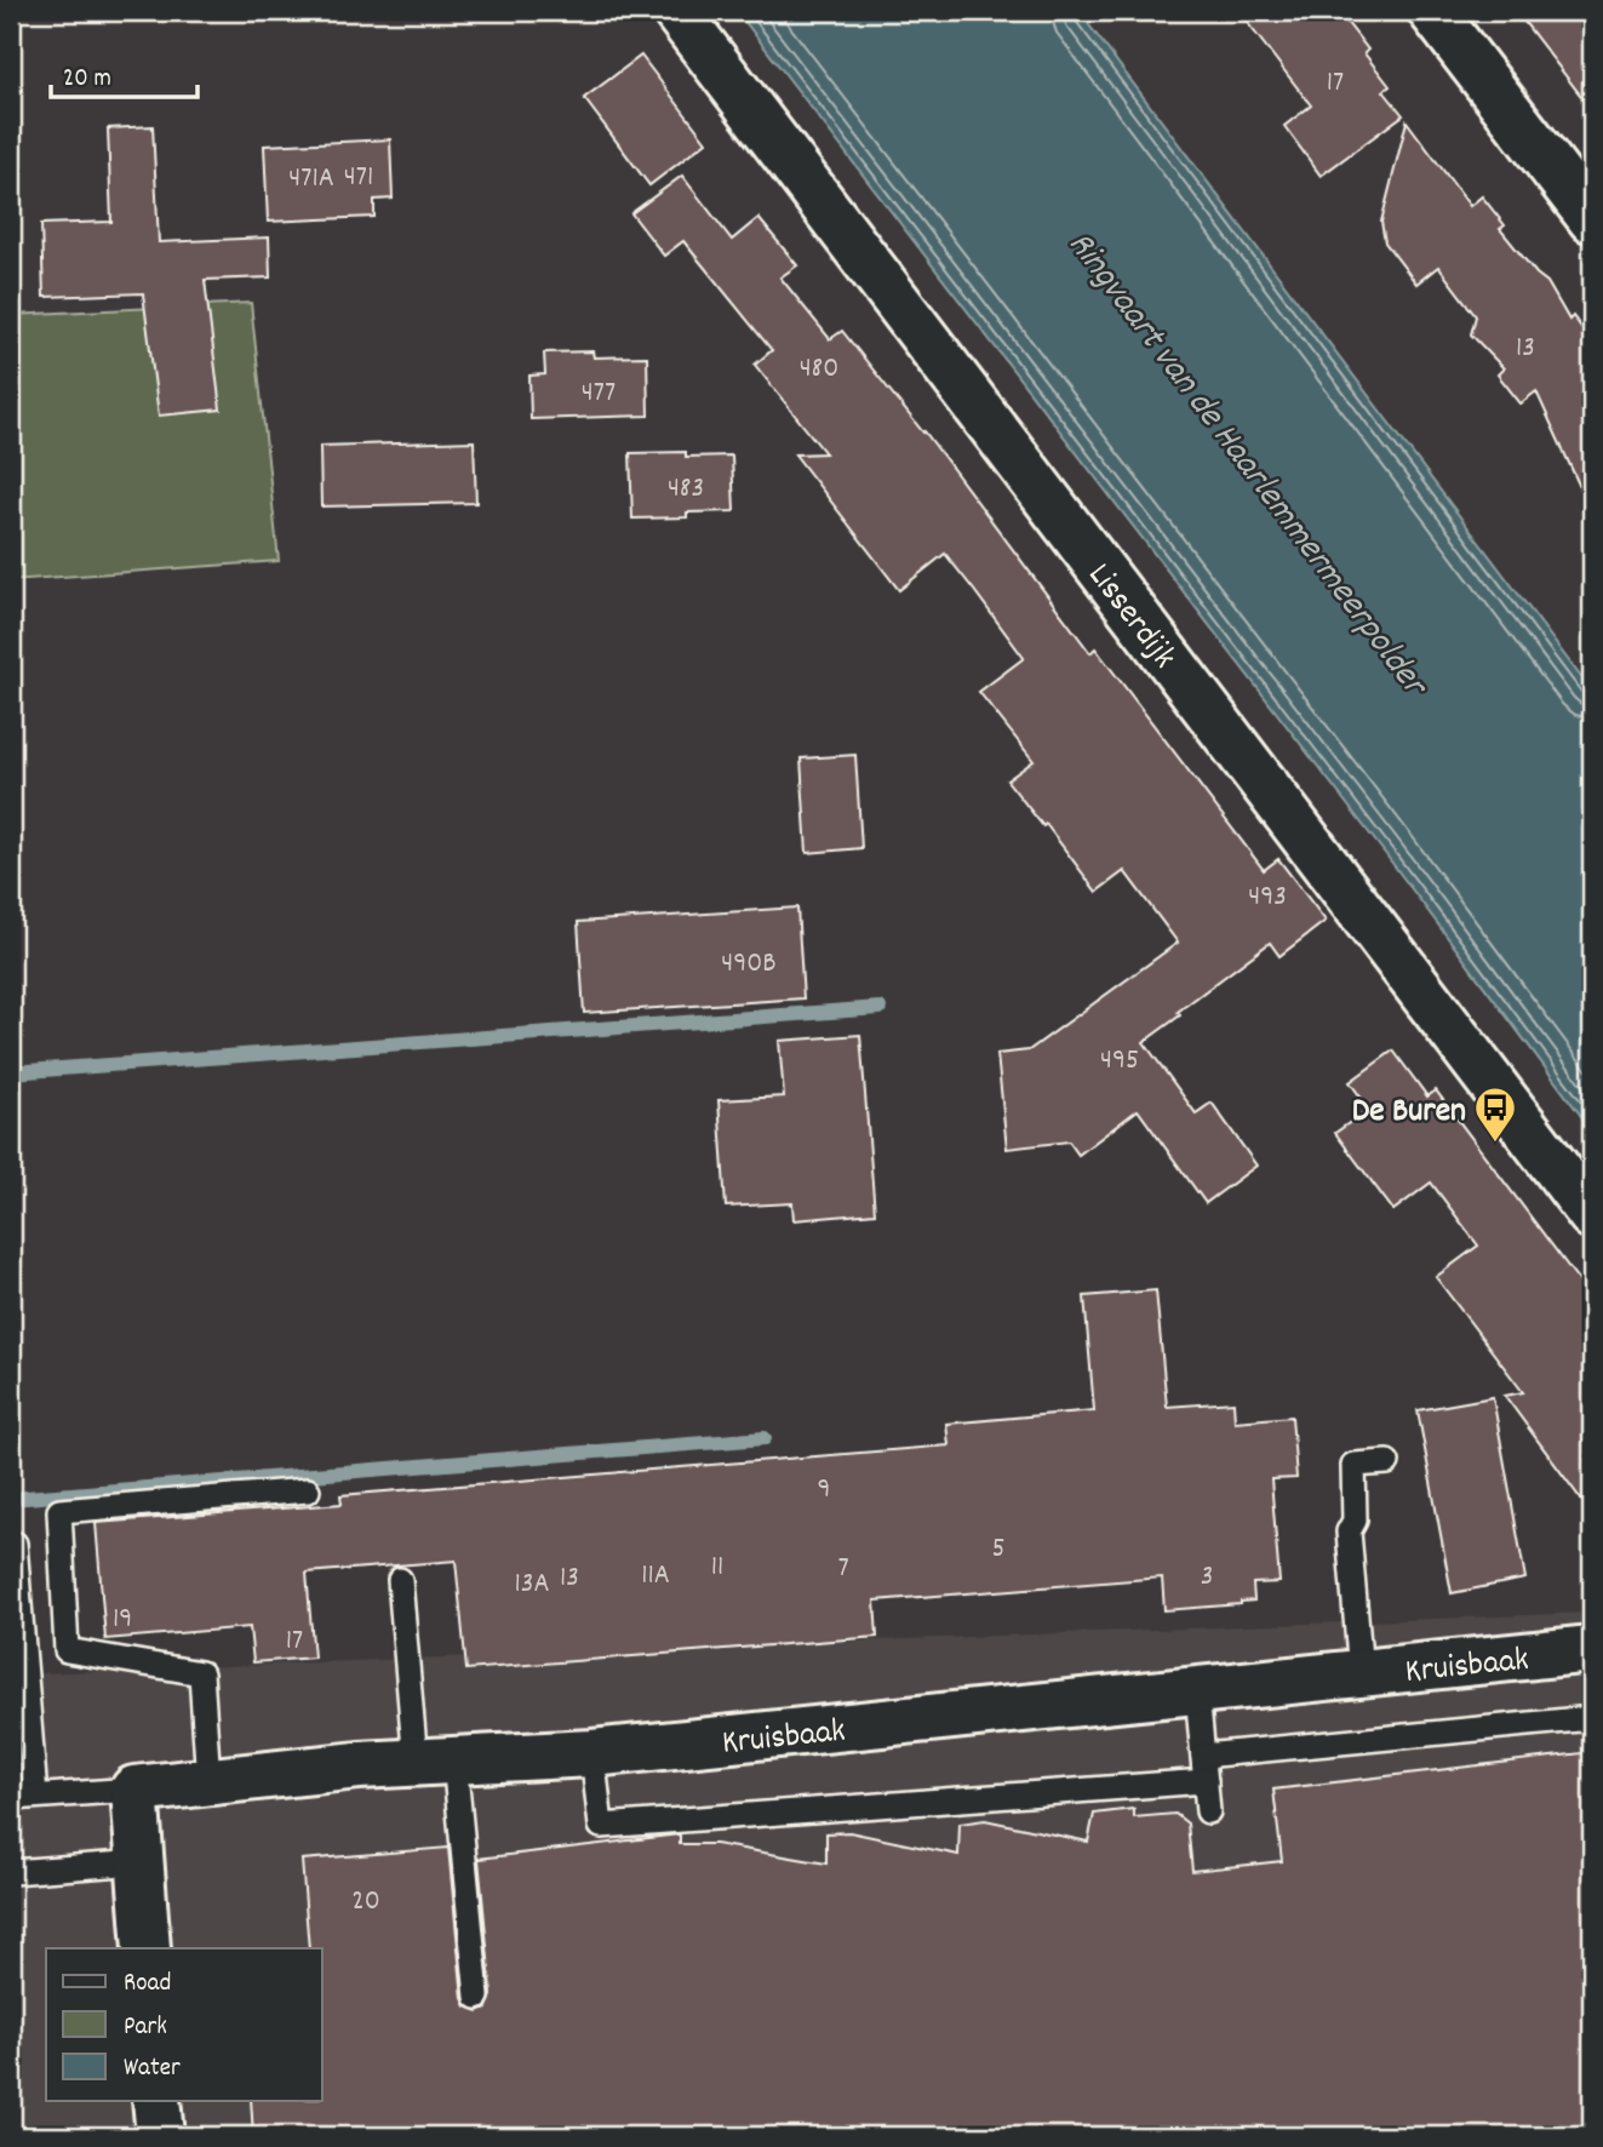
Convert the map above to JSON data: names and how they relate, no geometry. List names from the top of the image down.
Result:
{
  "streets": {
    "street": ["Lisserdijk", "Kruisbaak"]
  },
  "water": ["Ringvaart van de Haarlemmermeerpolder"],
  "places": {
    "bus stop": ["De Buren"]
  },
  "house_numbers": [
    "17",
    "471",
    "471A",
    "13",
    "480",
    "477",
    "483",
    "493",
    "490B",
    "495",
    "9",
    "5",
    "11",
    "7",
    "11A",
    "3",
    "13",
    "13A",
    "19",
    "17",
    "20"
  ],
  "legend": ["Road", "Park", "Water"],
  "scale_bar": "20 m"
}
